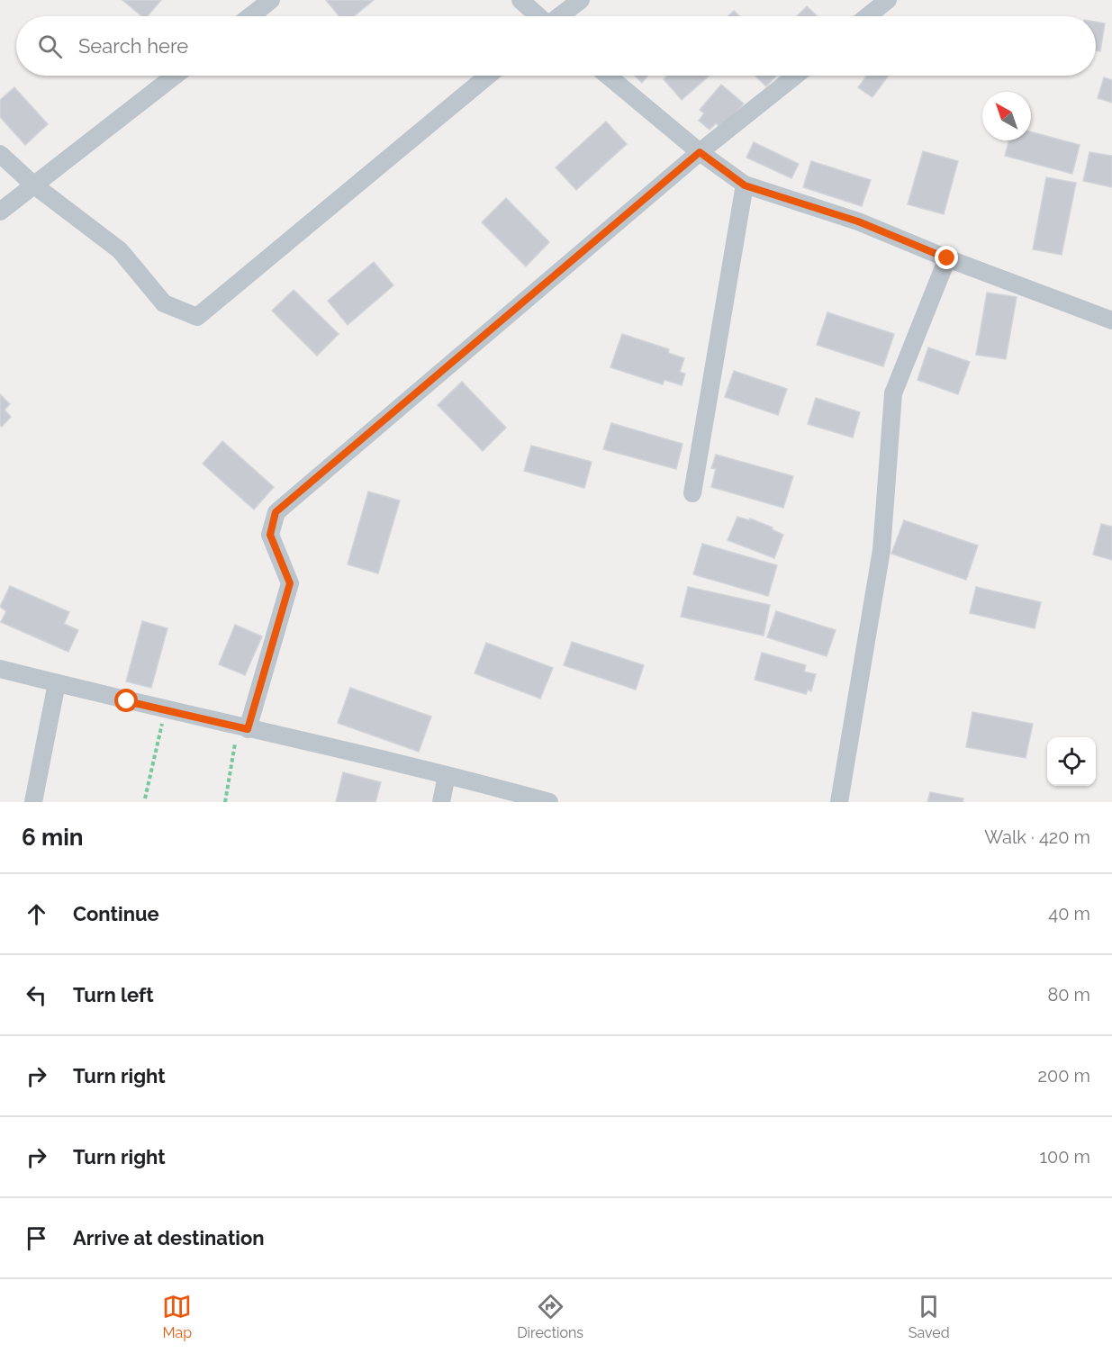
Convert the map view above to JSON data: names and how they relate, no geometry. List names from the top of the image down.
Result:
{
  "north": "top left",
  "page": {
    "search": "Search here",
    "heading": ["6 min", "Walk · 420 m"],
    "list": [
      ["Continue", "40 m"],
      ["Turn left", "80 m"],
      ["Turn right", "200 m"],
      ["Turn right", "100 m"],
      "Arrive at destination"
    ],
    "nav": ["Map", "Directions", "Saved"]
  }
}
